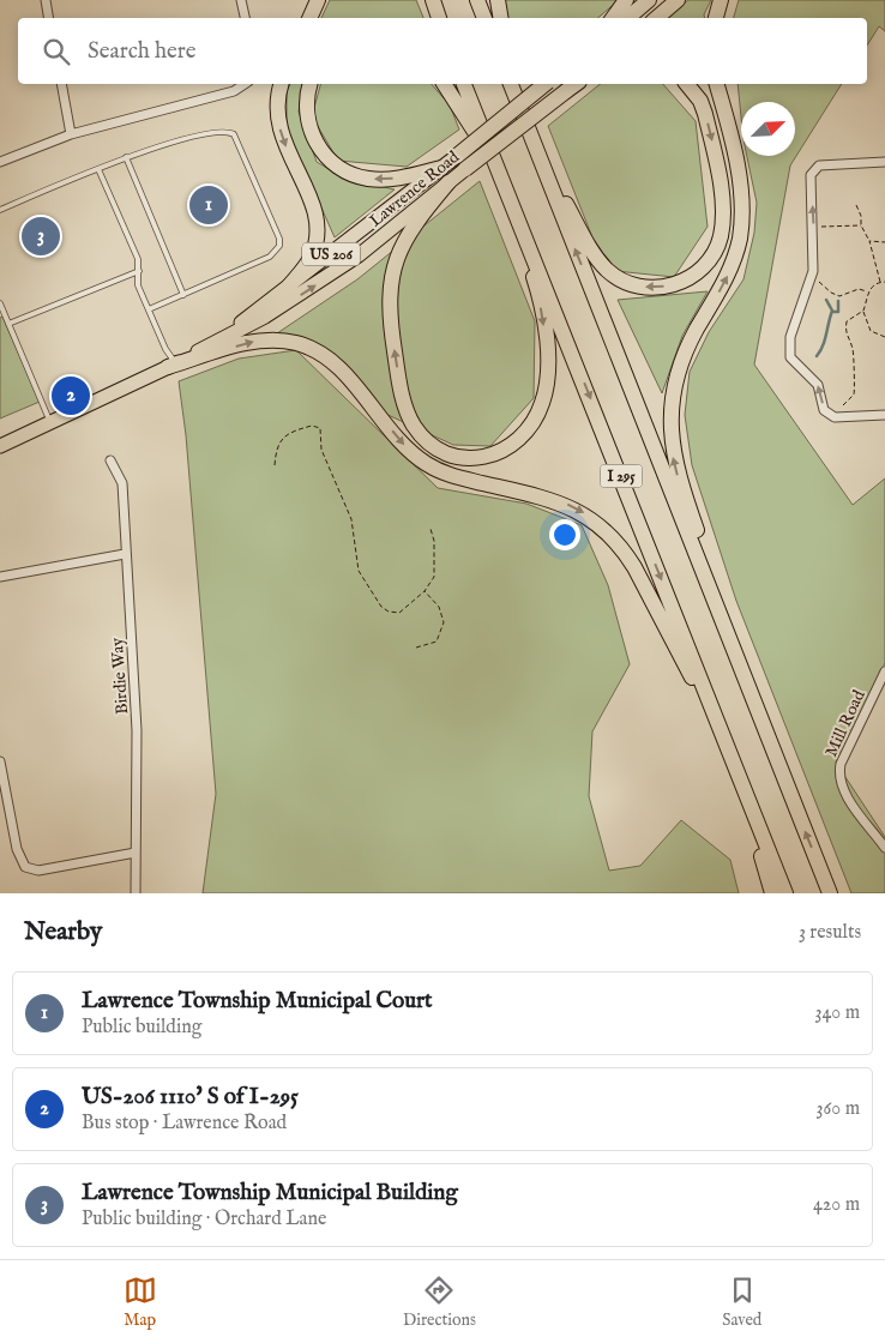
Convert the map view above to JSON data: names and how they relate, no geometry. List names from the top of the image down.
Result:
{
  "streets": {
    "highway": ["Lawrence Road", "US 206", "I 295"],
    "street": ["Birdie Way", "Mill Road"]
  },
  "north": "top right",
  "page": {
    "search": "Search here",
    "pins": ["1", "3", "2"],
    "heading": ["Nearby", "3 results"],
    "list": [
      {
        "mark": "1",
        "name": "Lawrence Township Municipal Court",
        "note": "Public building",
        "value": "340 m"
      },
      {
        "mark": "2",
        "name": "US-206 1110' S of I-295",
        "note": "Bus stop · Lawrence Road",
        "value": "360 m"
      },
      {
        "mark": "3",
        "name": "Lawrence Township Municipal Building",
        "note": "Public building · Orchard Lane",
        "value": "420 m"
      }
    ],
    "nav": ["Map", "Directions", "Saved"]
  }
}
